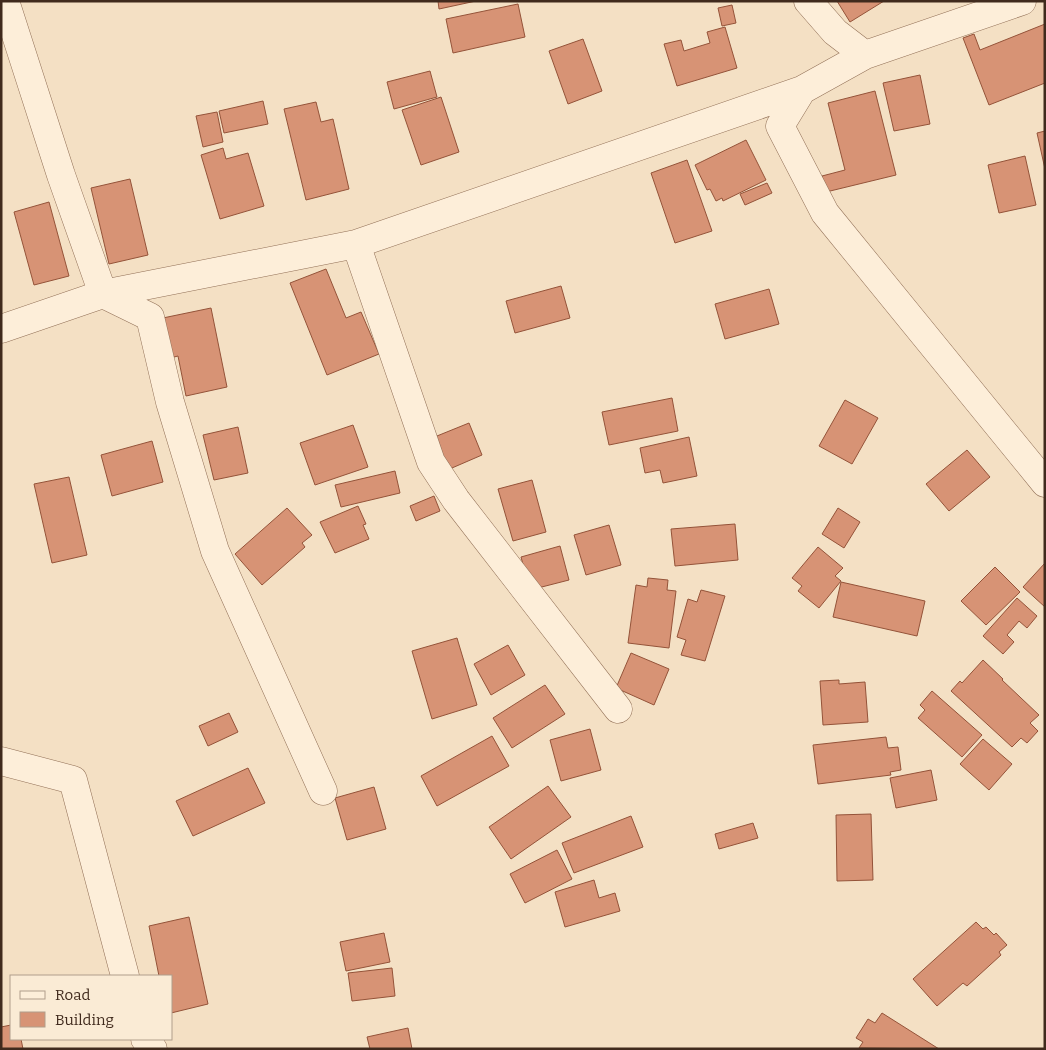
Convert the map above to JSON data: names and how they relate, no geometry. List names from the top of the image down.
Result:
{
  "legend": ["Road", "Building"]
}
